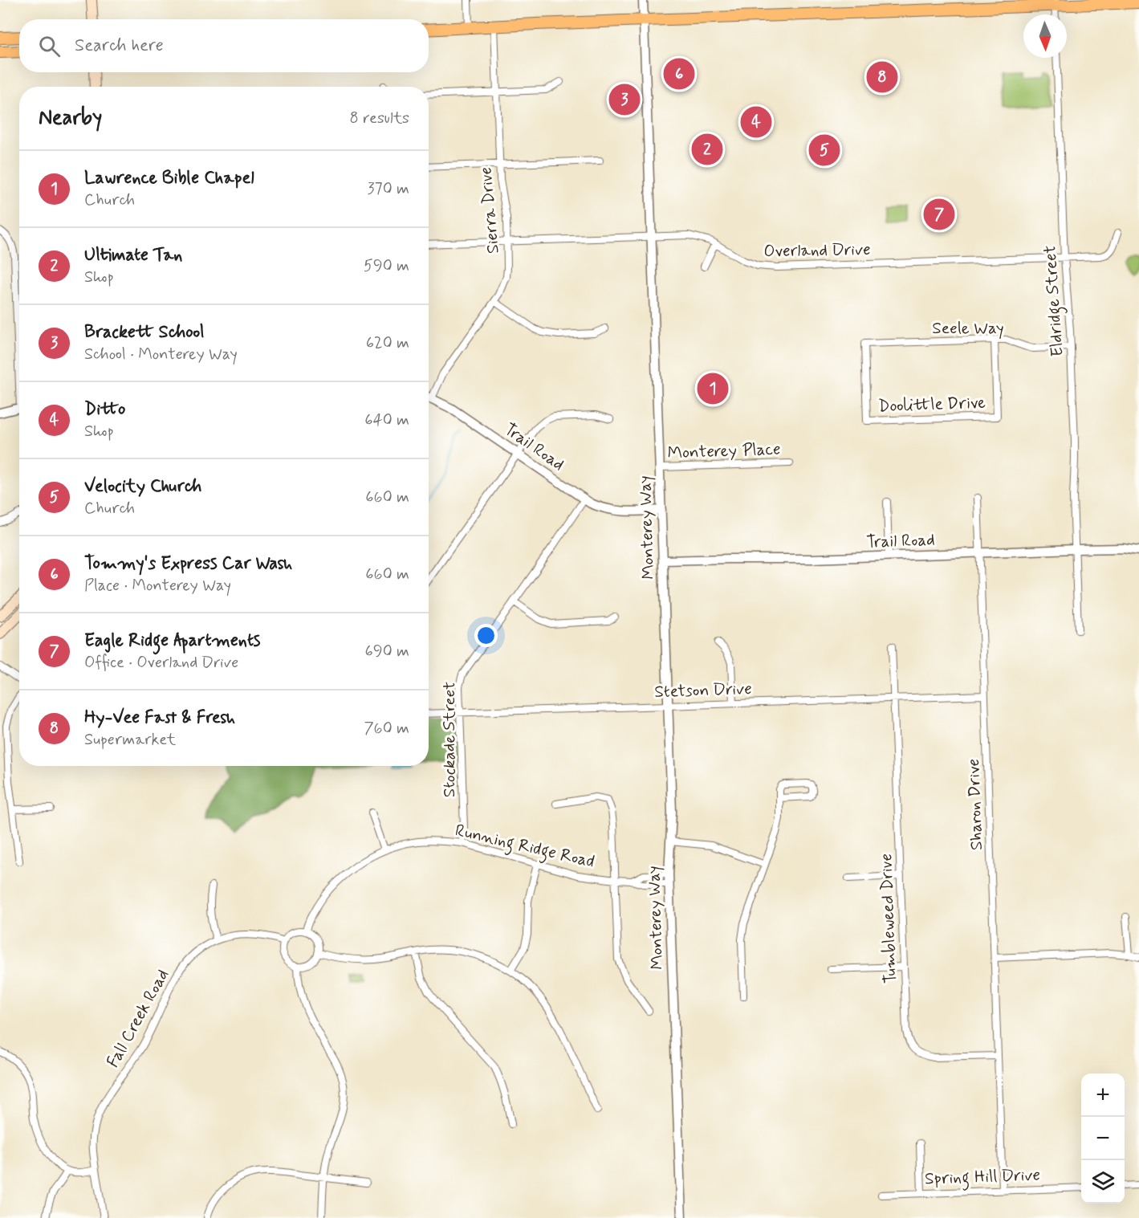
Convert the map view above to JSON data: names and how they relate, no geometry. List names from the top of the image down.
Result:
{
  "streets": {
    "street": [
      "Sierra Drive",
      "Overland Drive",
      "Eldridge Street",
      "Seele Way",
      "Doolittle Drive",
      "Trail Road",
      "Monterey Place",
      "Monterey Way",
      "Stetson Drive",
      "Stockade Street",
      "Sharon Drive",
      "Running Ridge Road",
      "Tumbleweed Drive",
      "Fall Creek Road",
      "Spring Hill Drive"
    ]
  },
  "crossings": [
    ["Sierra Drive", "Overland Drive"],
    ["Sierra Drive", "Trail Road"],
    ["Overland Drive", "Eldridge Street"],
    ["Overland Drive", "Monterey Way"],
    ["Eldridge Street", "Seele Way"],
    ["Eldridge Street", "Trail Road"],
    ["Seele Way", "Doolittle Drive"],
    ["Trail Road", "Monterey Way"],
    ["Trail Road", "Stockade Street"],
    ["Trail Road", "Sharon Drive"],
    ["Monterey Place", "Monterey Way"],
    ["Monterey Way", "Stetson Drive"],
    ["Monterey Way", "Running Ridge Road"],
    ["Stetson Drive", "Stockade Street"],
    ["Stetson Drive", "Sharon Drive"],
    ["Stetson Drive", "Tumbleweed Drive"],
    ["Stockade Street", "Running Ridge Road"],
    ["Sharon Drive", "Tumbleweed Drive"],
    ["Sharon Drive", "Spring Hill Drive"],
    ["Running Ridge Road", "Fall Creek Road"]
  ],
  "north": "bottom",
  "page": {
    "search": "Search here",
    "pins": [
      "6",
      "8",
      "3",
      "4",
      "2",
      "5",
      "7",
      "1"
    ],
    "heading": ["Nearby", "8 results"],
    "list": [
      {
        "mark": "1",
        "name": "Lawrence Bible Chapel",
        "note": "Church",
        "value": "370 m"
      },
      {
        "mark": "2",
        "name": "Ultimate Tan",
        "note": "Shop",
        "value": "590 m"
      },
      {
        "mark": "3",
        "name": "Brackett School",
        "note": "School · Monterey Way",
        "value": "620 m"
      },
      {
        "mark": "4",
        "name": "Ditto",
        "note": "Shop",
        "value": "640 m"
      },
      {
        "mark": "5",
        "name": "Velocity Church",
        "note": "Church",
        "value": "660 m"
      },
      {
        "mark": "6",
        "name": "Tommy's Express Car Wash",
        "note": "Place · Monterey Way",
        "value": "660 m"
      },
      {
        "mark": "7",
        "name": "Eagle Ridge Apartments",
        "note": "Office · Overland Drive",
        "value": "690 m"
      },
      {
        "mark": "8",
        "name": "Hy-Vee Fast & Fresh",
        "note": "Supermarket",
        "value": "760 m"
      }
    ],
    "map_buttons": ["+", "−"]
  }
}
